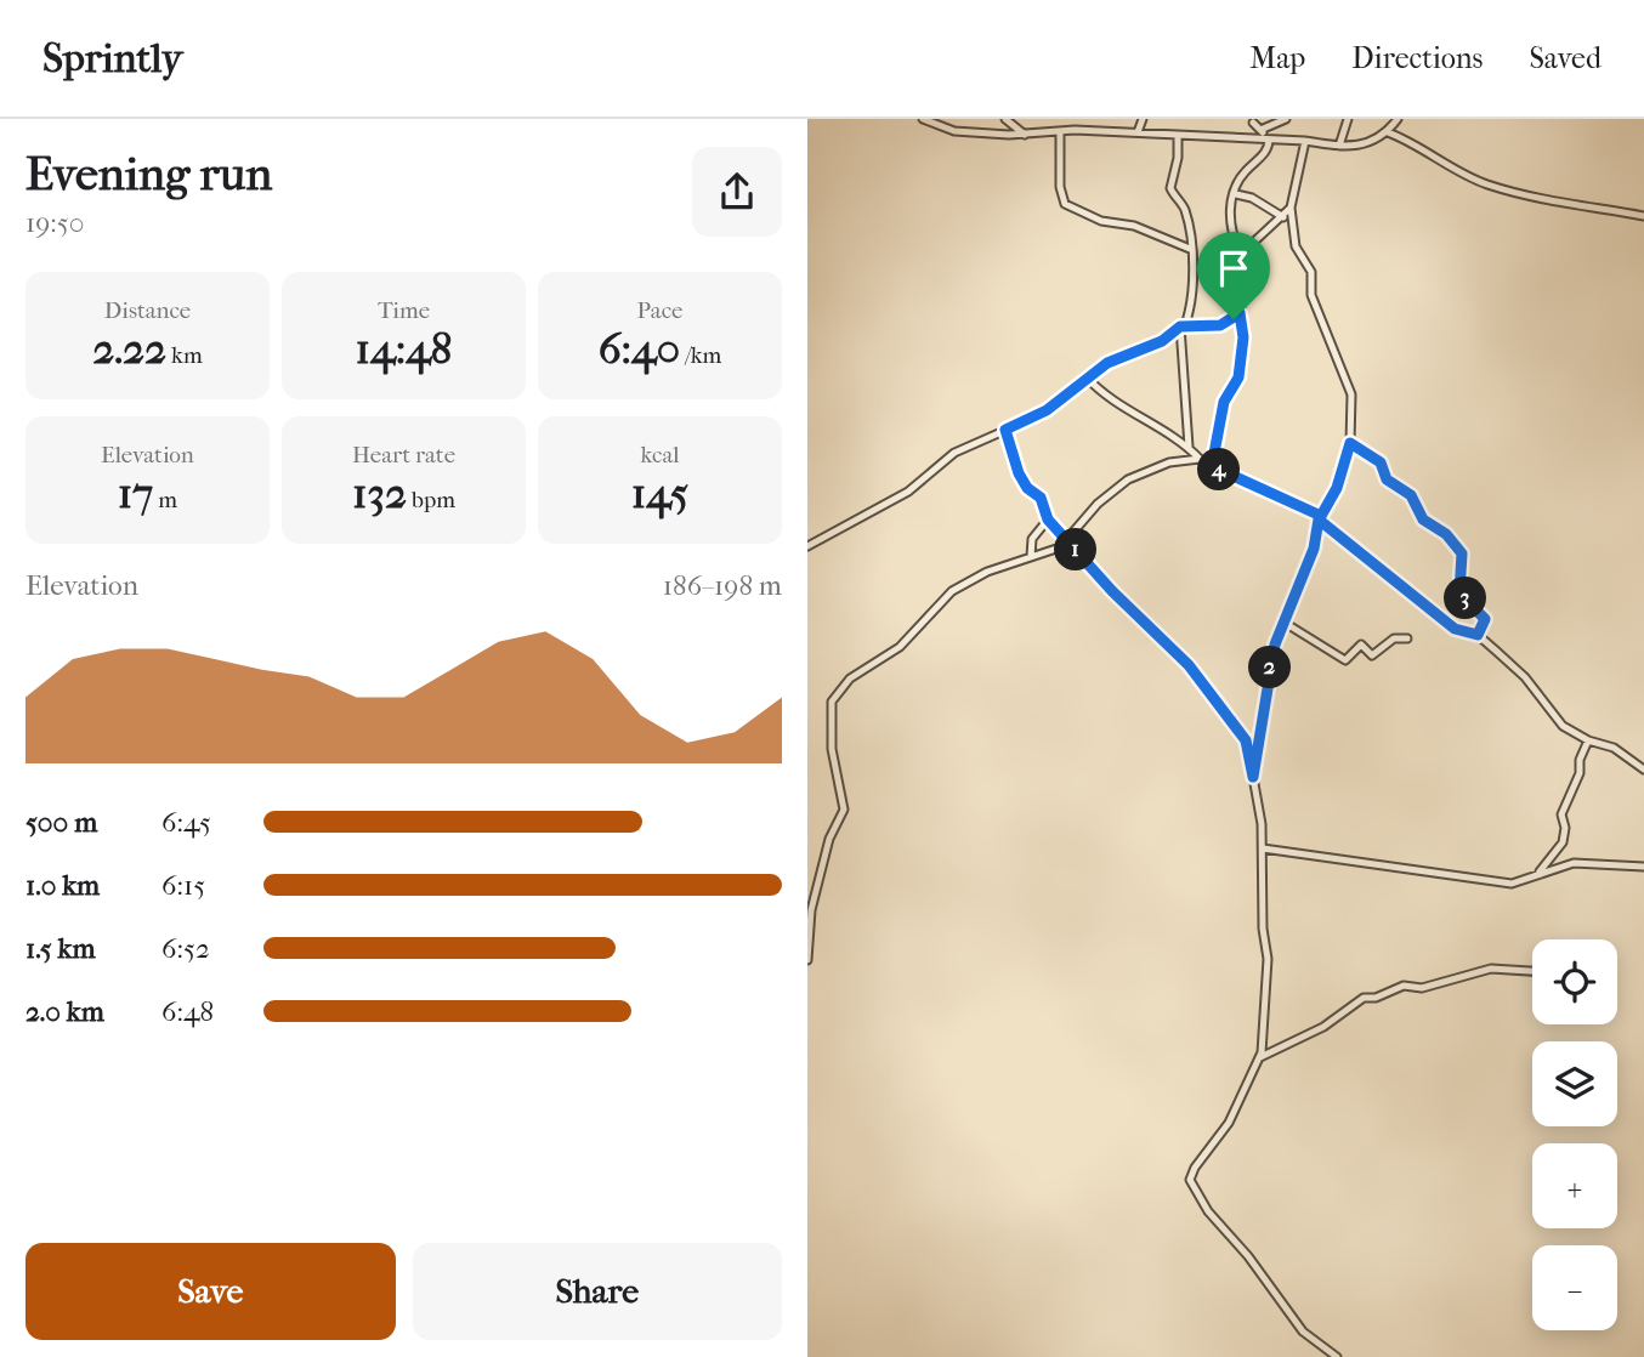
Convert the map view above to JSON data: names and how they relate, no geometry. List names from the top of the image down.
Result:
{
  "page": {
    "header": "Sprintly",
    "nav": ["Map", "Directions", "Saved"],
    "heading": ["Evening run", "19:50"],
    "stats": [
      ["Distance", "2.22 km"],
      ["Time", "14:48"],
      ["Pace", "6:40 /km"],
      ["Elevation", "17 m"],
      ["Heart rate", "132 bpm"],
      ["kcal", "145"]
    ],
    "pins": [
      "4",
      "1",
      "3",
      "2"
    ],
    "chart": ["Elevation", "186–198 m"],
    "list": [
      {
        "name": "500 m",
        "note": "6:45"
      },
      {
        "name": "1.0 km",
        "note": "6:15"
      },
      {
        "name": "1.5 km",
        "note": "6:52"
      },
      {
        "name": "2.0 km",
        "note": "6:48"
      }
    ],
    "map_buttons": ["+", "−"],
    "buttons": ["Save", "Share"]
  }
}
